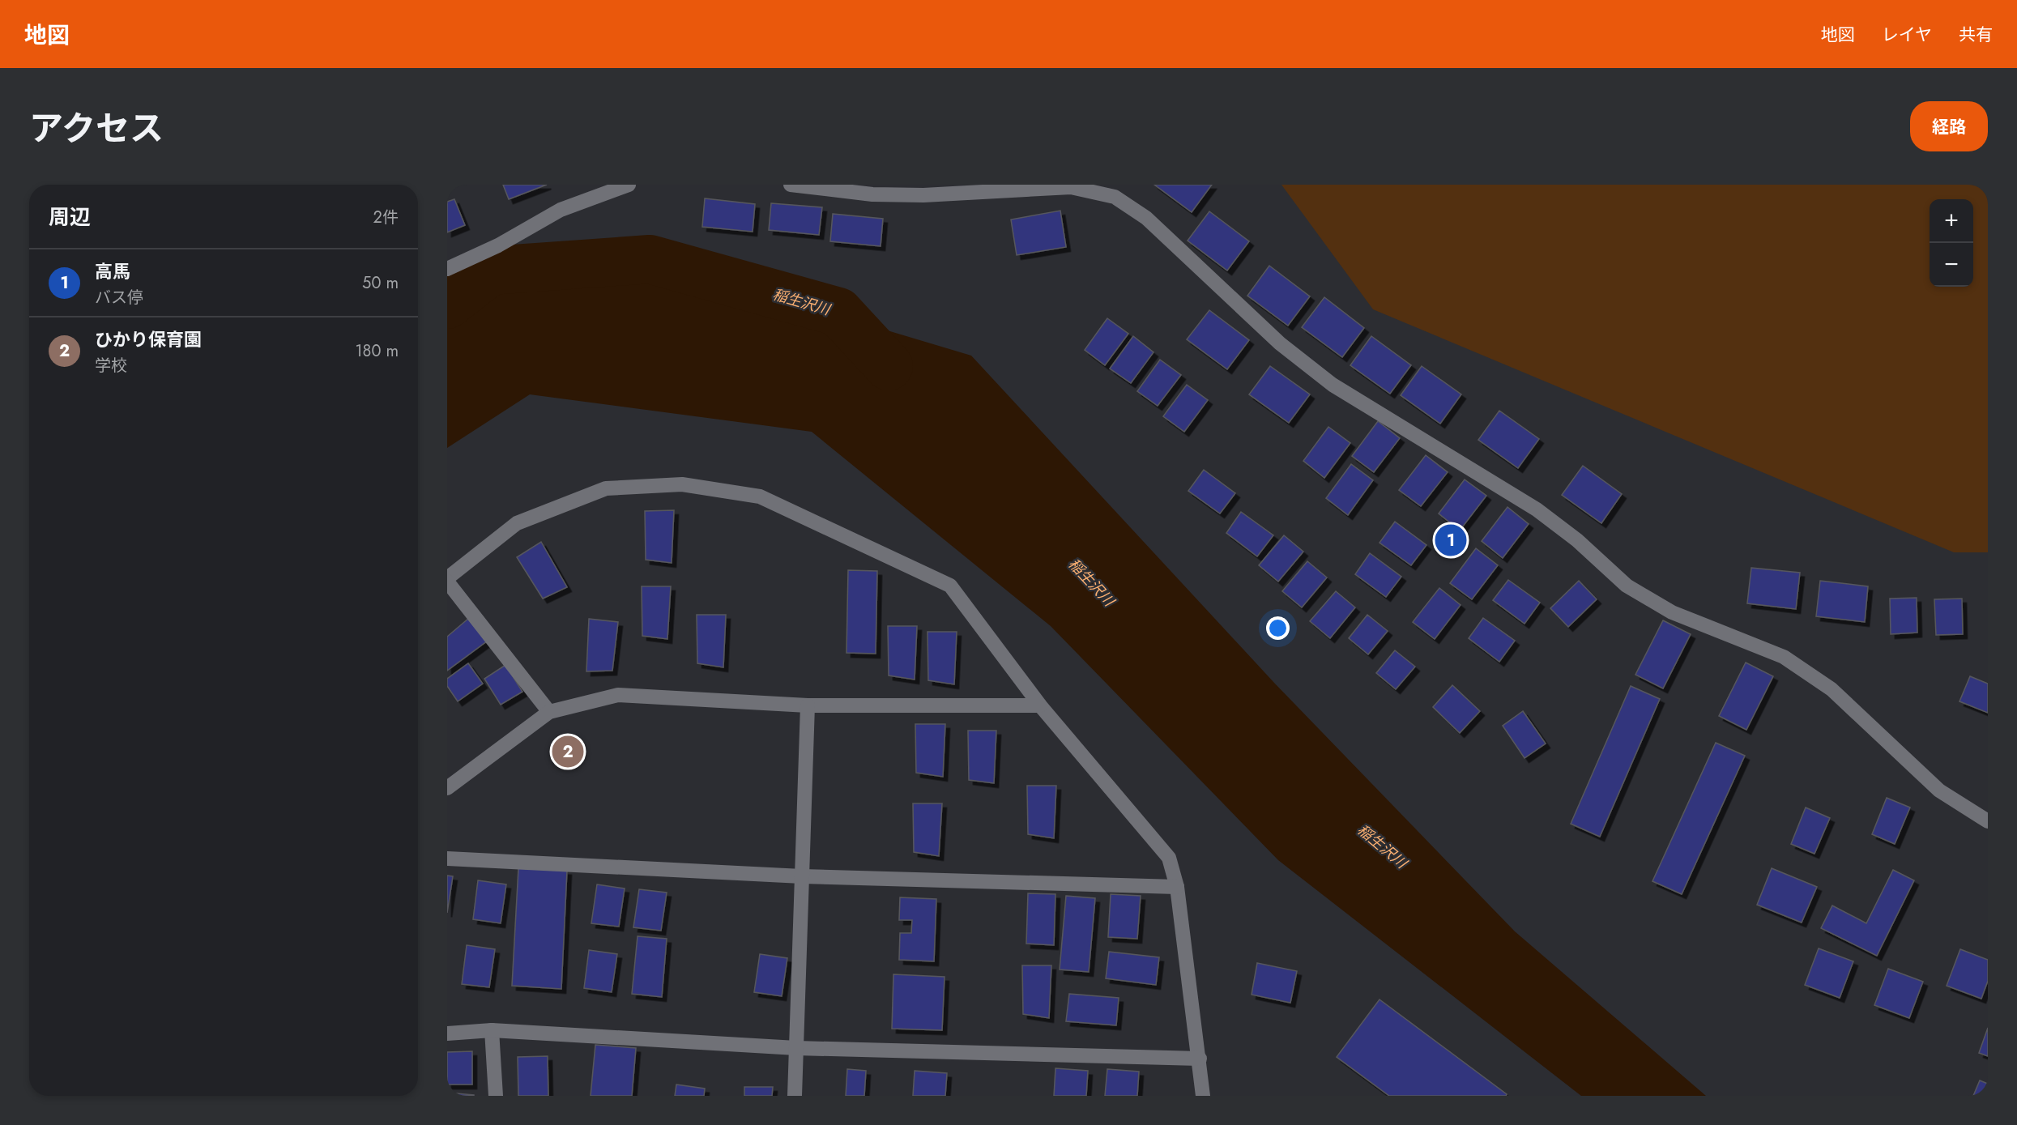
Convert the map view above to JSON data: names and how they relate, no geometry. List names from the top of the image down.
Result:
{
  "water": ["稲生沢川"],
  "page": {
    "header": "地図",
    "nav": ["地図", "レイヤ", "共有"],
    "title": "アクセス",
    "buttons": "経路",
    "heading": ["周辺", "2件"],
    "map_buttons": ["+", "−"],
    "list": [
      {
        "mark": "1",
        "name": "高馬",
        "note": "バス停",
        "value": "50 m"
      },
      {
        "mark": "2",
        "name": "ひかり保育園",
        "note": "学校",
        "value": "180 m"
      }
    ],
    "pins": ["1", "2"]
  }
}
